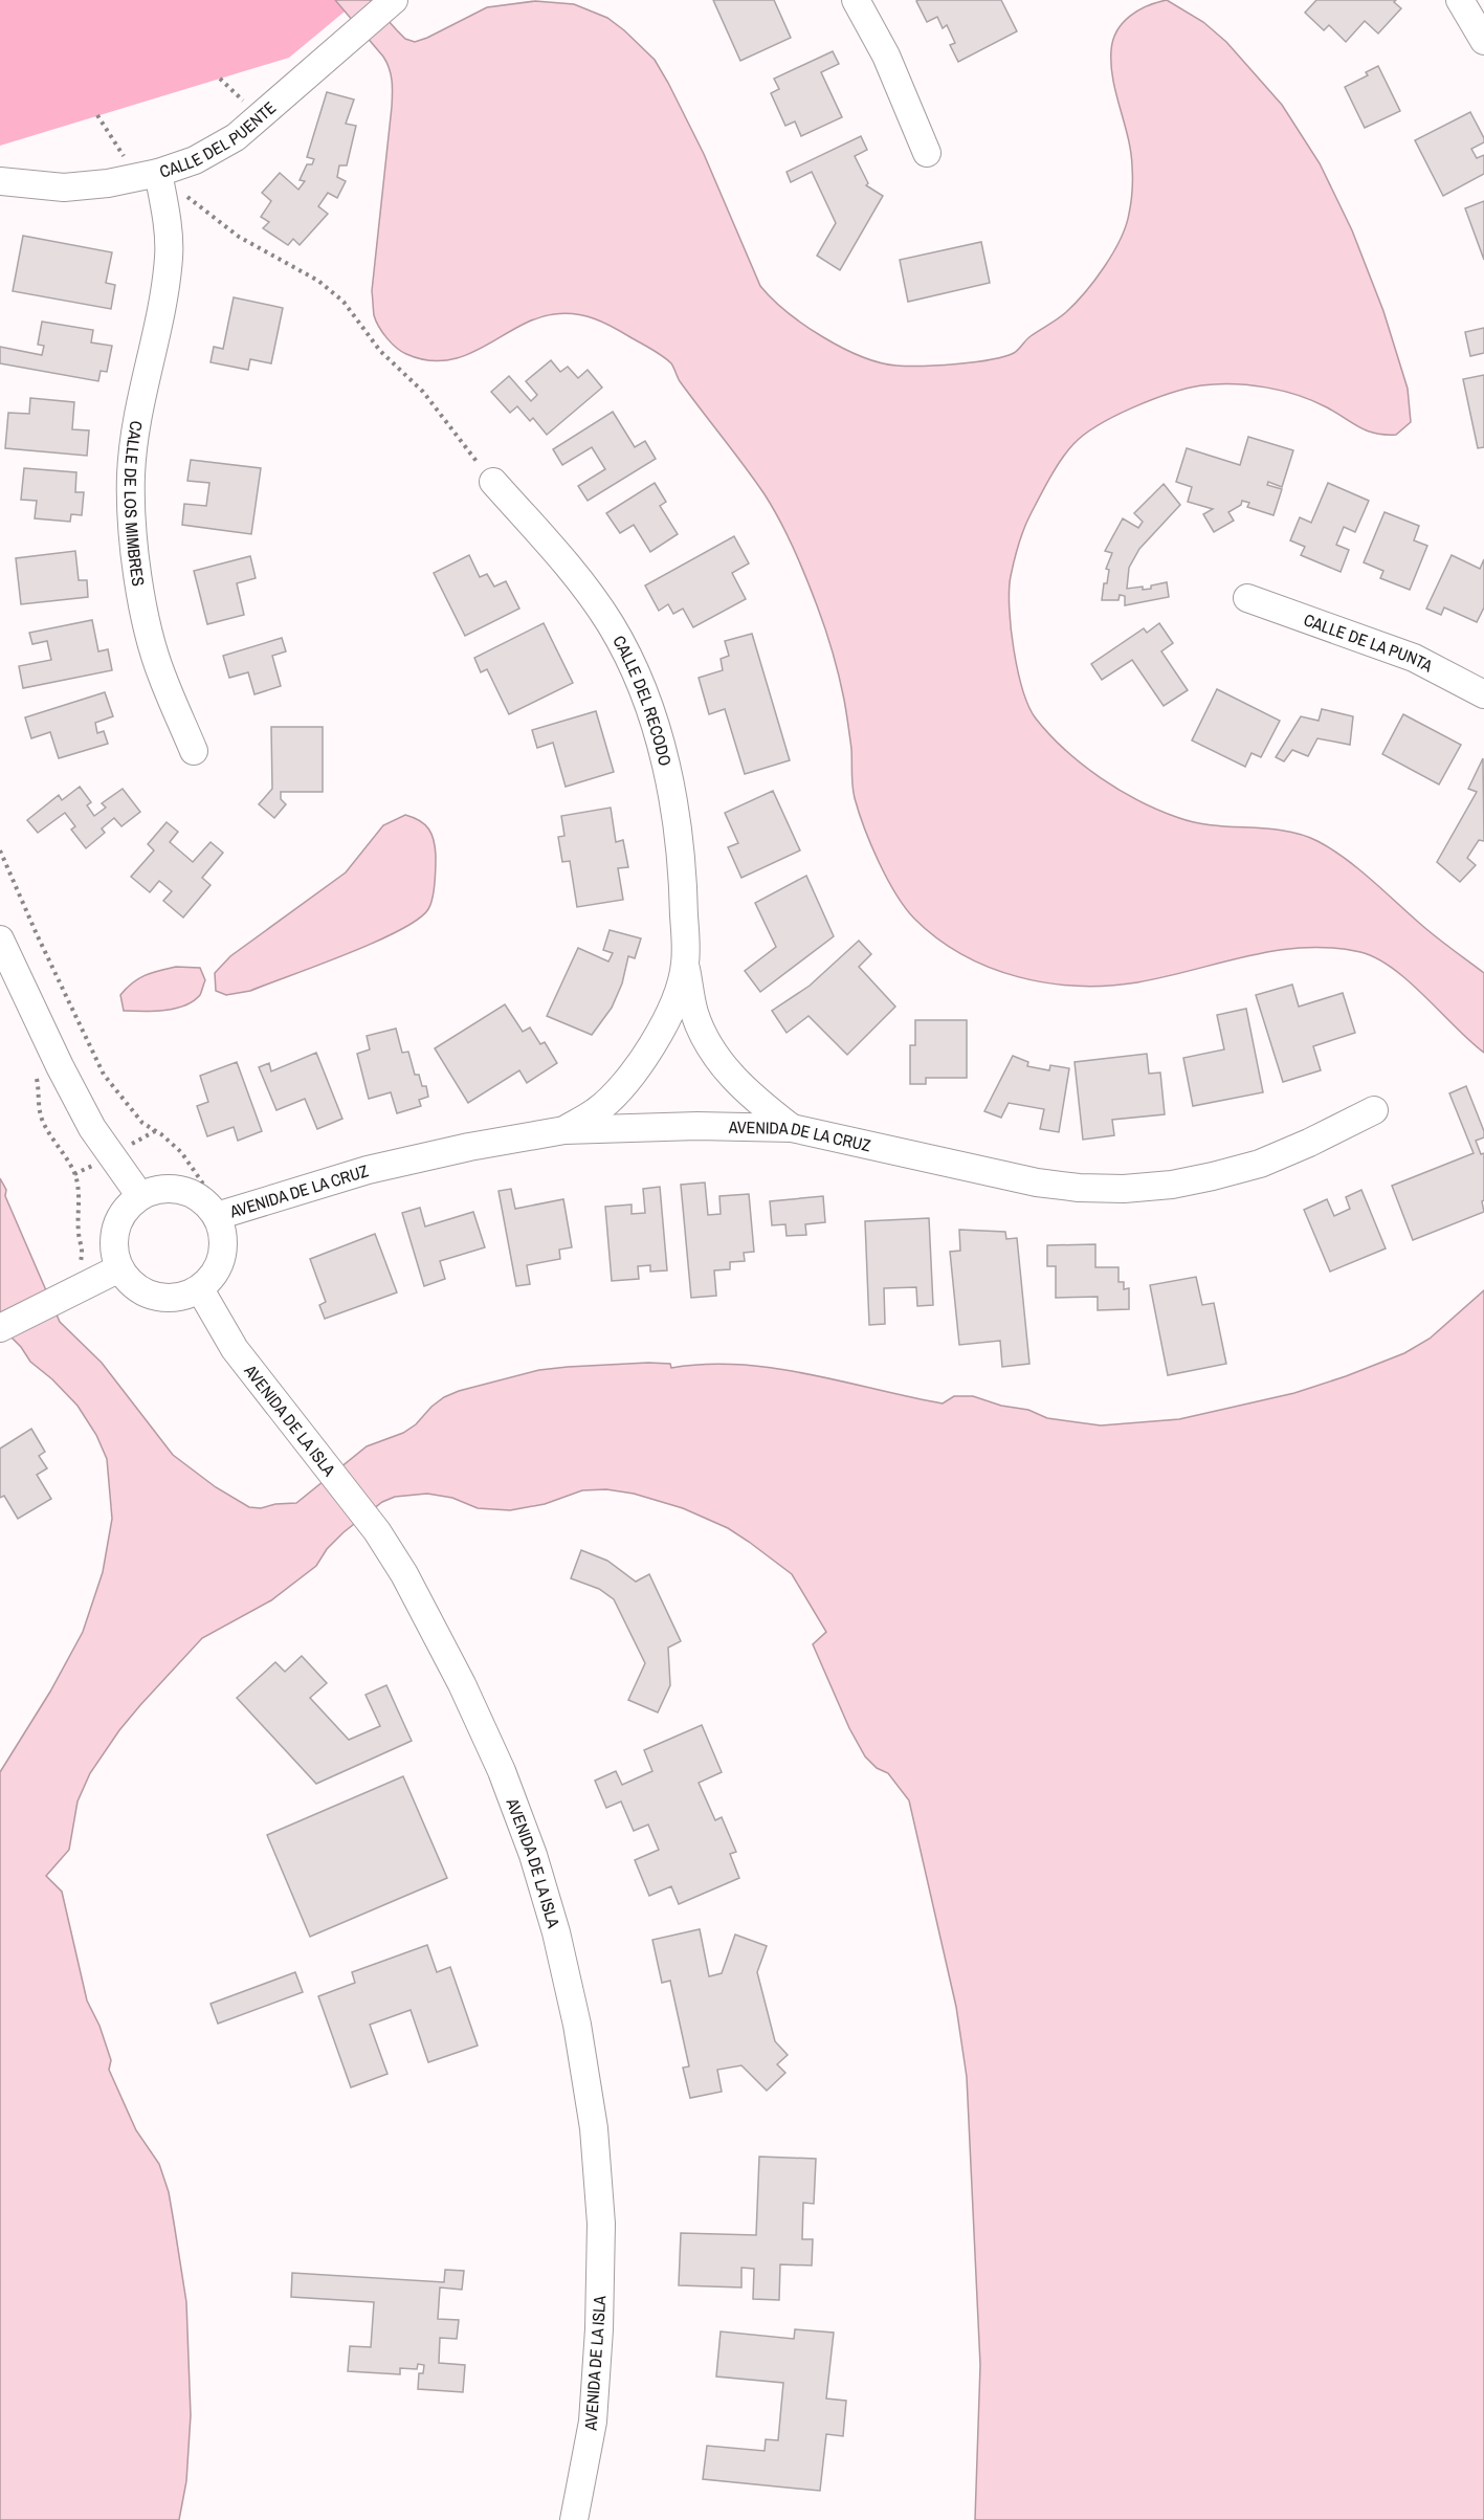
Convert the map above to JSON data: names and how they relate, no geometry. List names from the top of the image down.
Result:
{
  "streets": {
    "street": [
      "CALLE DEL PUENTE",
      "CALLE DE LOS MIMBRES",
      "CALLE DE LA PUNTA",
      "CALLE DEL RECODO",
      "AVENIDA DE LA CRUZ",
      "AVENIDA DE LA ISLA"
    ]
  },
  "crossings": [
    ["CALLE DEL PUENTE", "CALLE DE LOS MIMBRES"],
    ["CALLE DEL RECODO", "AVENIDA DE LA CRUZ"],
    ["AVENIDA DE LA CRUZ", "AVENIDA DE LA ISLA"]
  ]
}
